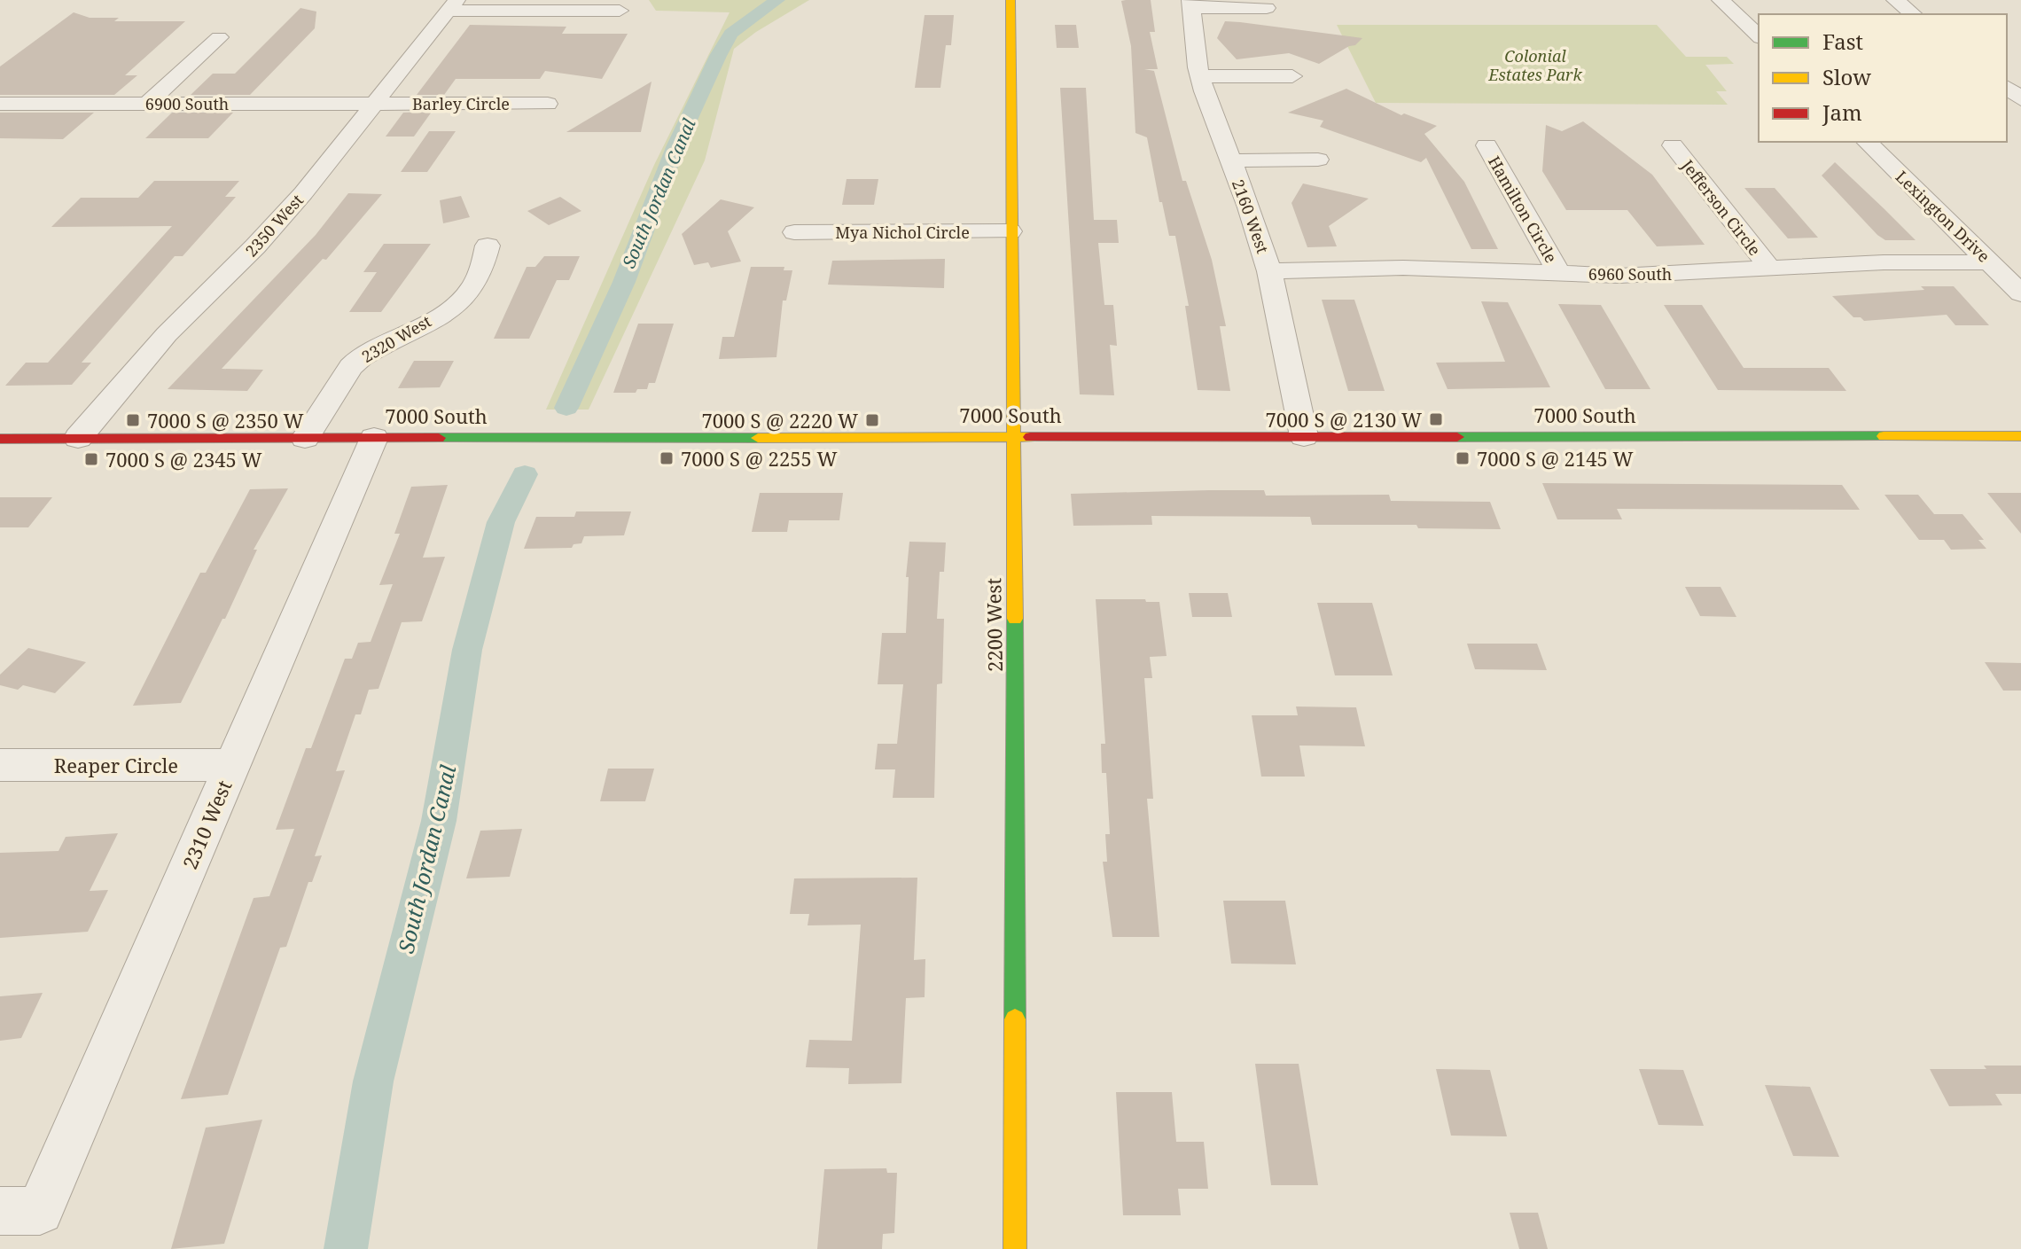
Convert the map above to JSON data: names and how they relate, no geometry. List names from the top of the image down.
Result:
{
  "streets": {
    "main road": ["7000 South", "2200 West"],
    "street": [
      "6900 South",
      "Barley Circle",
      "Jefferson Circle",
      "Hamilton Circle",
      "2160 West",
      "Lexington Drive",
      "2350 West",
      "Mya Nichol Circle",
      "6960 South",
      "2320 West",
      "Reaper Circle",
      "2310 West"
    ]
  },
  "crossings": [
    ["6900 South", "Barley Circle"],
    ["6900 South", "2350 West"],
    ["Barley Circle", "2350 West"],
    ["Jefferson Circle", "6960 South"],
    ["Hamilton Circle", "6960 South"],
    ["2160 West", "6960 South"],
    ["2160 West", "7000 South"],
    ["Lexington Drive", "6960 South"],
    ["2350 West", "7000 South"],
    ["Mya Nichol Circle", "2200 West"],
    ["2320 West", "7000 South"],
    ["7000 South", "2200 West"],
    ["7000 South", "2310 West"],
    ["Reaper Circle", "2310 West"]
  ],
  "water": ["South Jordan Canal"],
  "parks": ["Colonial Estates Park"],
  "places": {
    "transit": [
      "7000 S @ 2130 W",
      "7000 S @ 2350 W",
      "7000 S @ 2220 W",
      "7000 S @ 2255 W",
      "7000 S @ 2145 W",
      "7000 S @ 2345 W"
    ]
  },
  "legend": ["Fast", "Slow", "Jam"]
}
